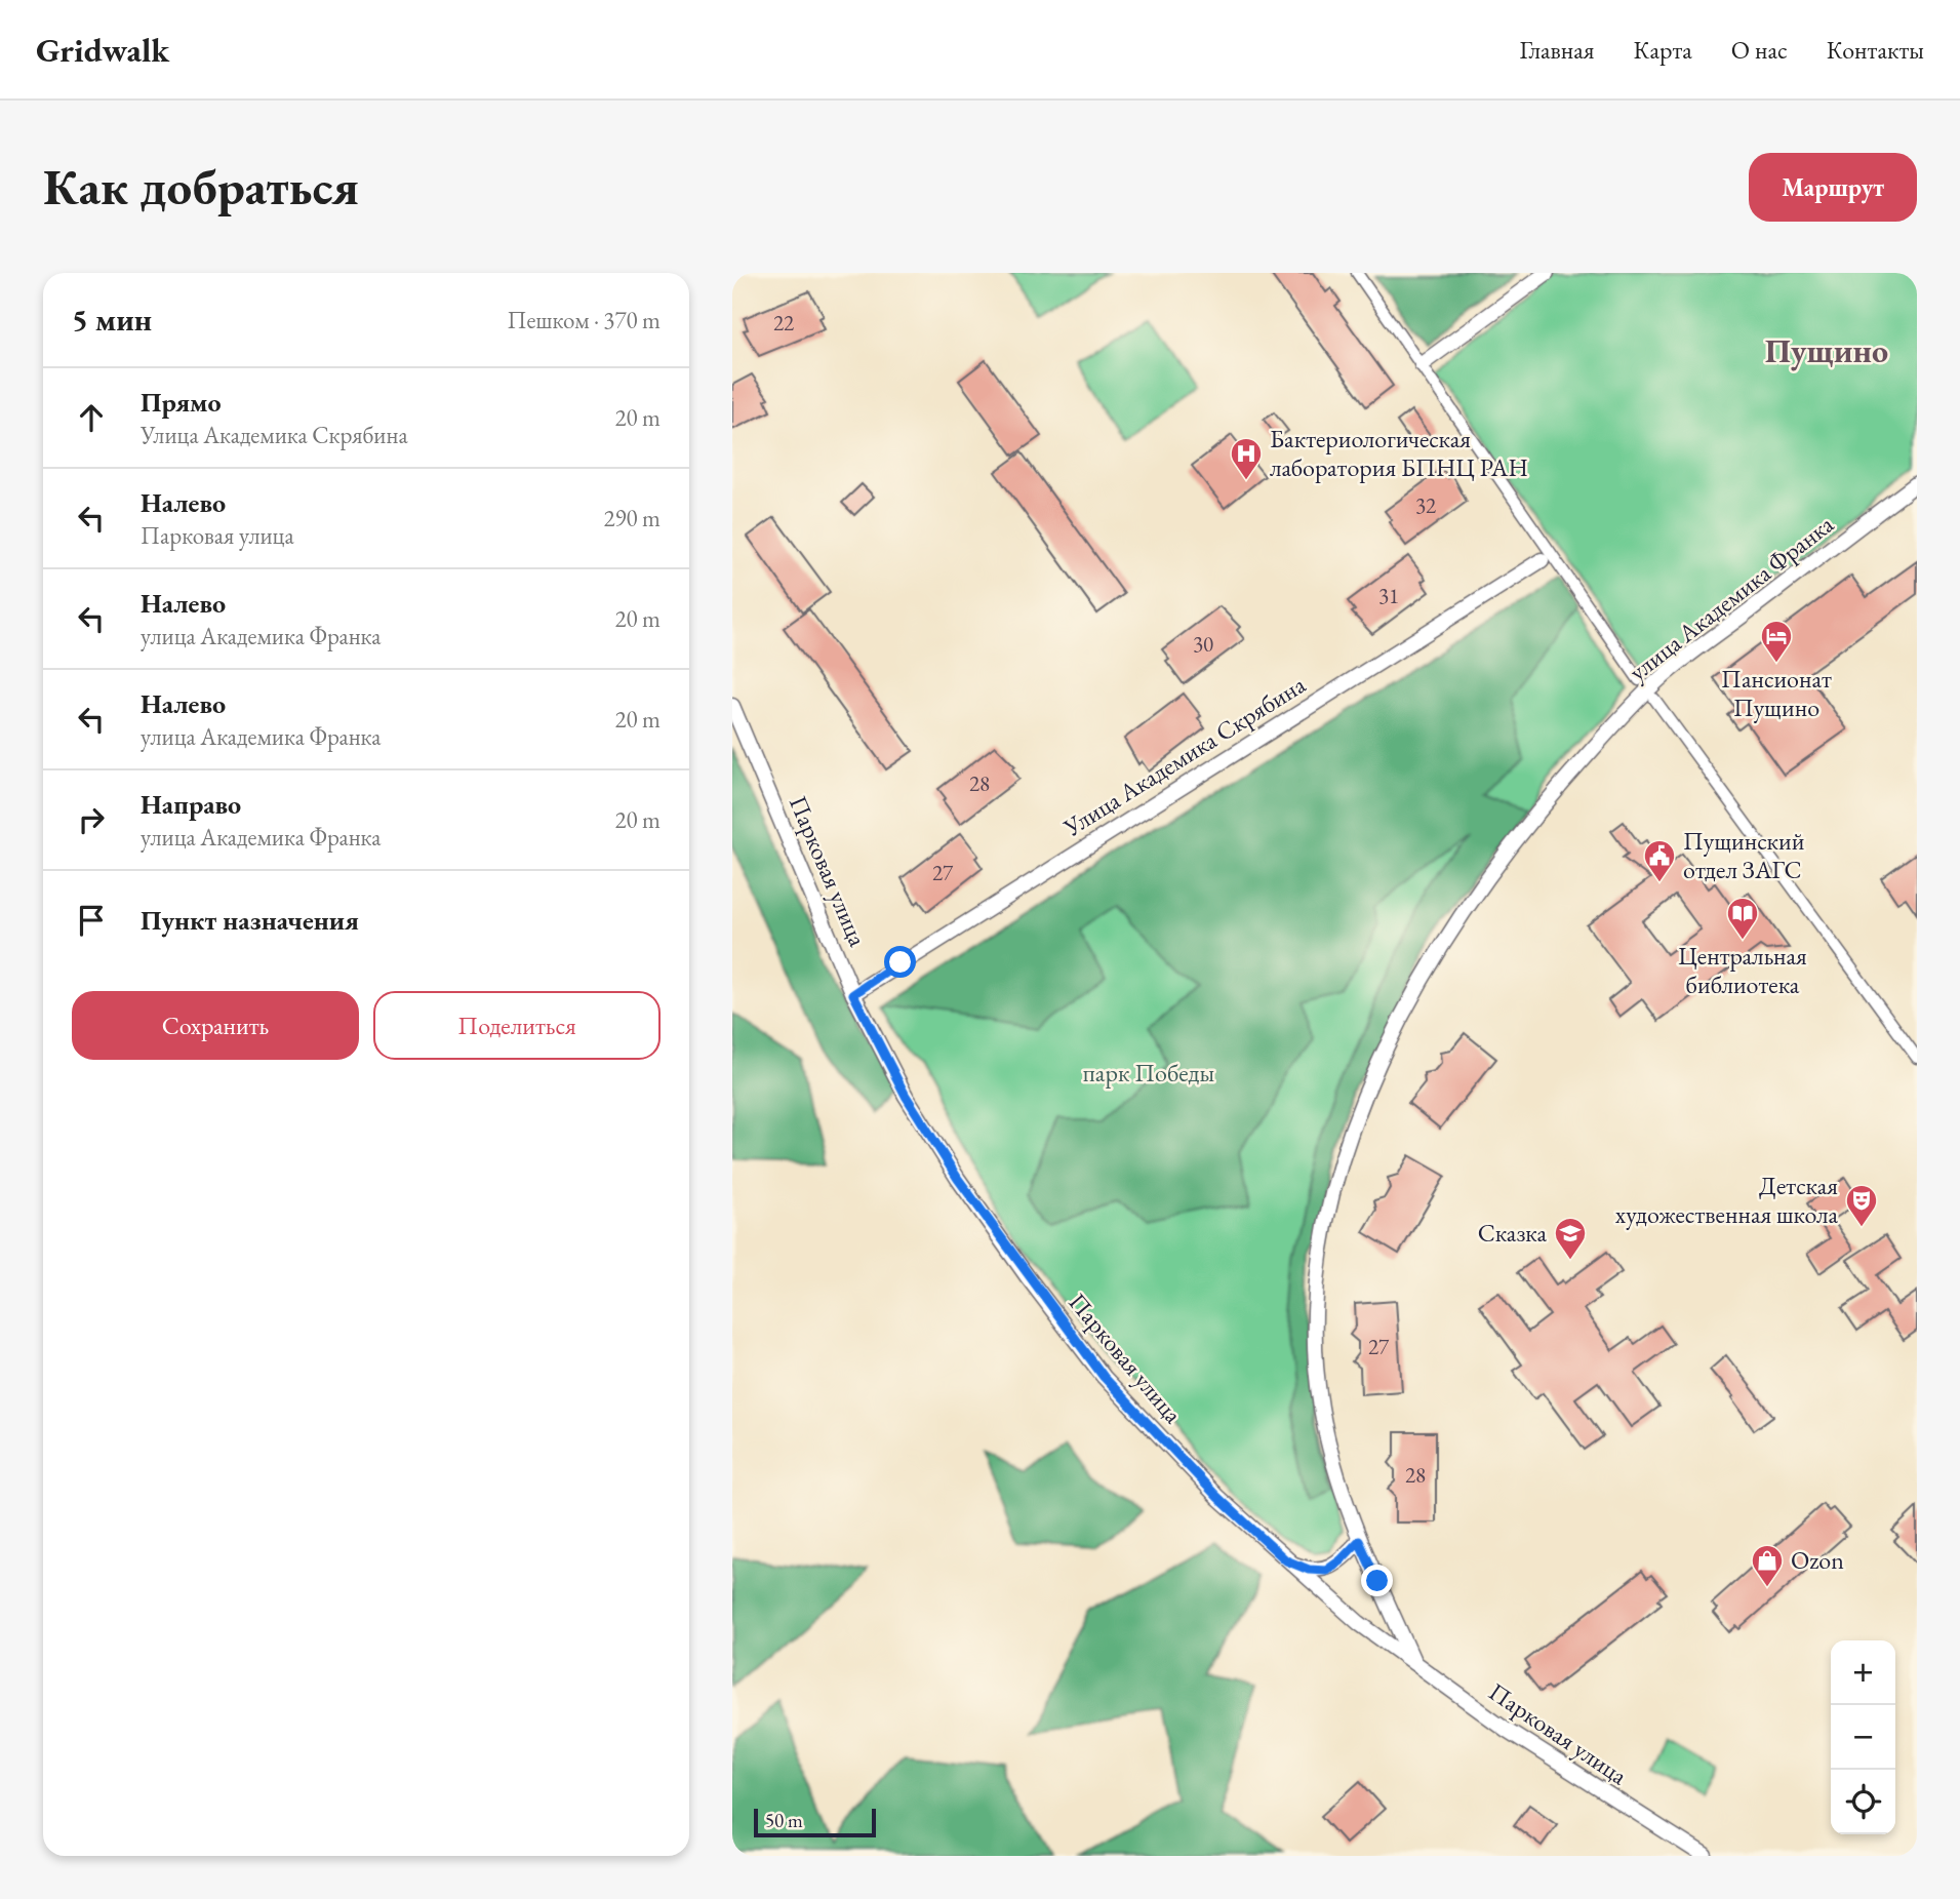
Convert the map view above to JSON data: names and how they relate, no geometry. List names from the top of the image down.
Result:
{
  "streets": {
    "street": ["улица Академика Франка", "Улица Академика Скрябина", "Парковая улица"]
  },
  "crossings": [
    ["улица Академика Франка", "Парковая улица"],
    ["Улица Академика Скрябина", "Парковая улица"]
  ],
  "districts": ["Пущино"],
  "parks": ["парк Победы"],
  "places": {
    "hospital": ["Бактериологическая лаборатория БПНЦ РАН"],
    "hotel": ["Пансионат Пущино"],
    "public building": ["Пущинский отдел ЗАГС"],
    "library": ["Центральная библиотека"],
    "theatre": ["Детская художественная школа"],
    "school or university": ["Сказка"],
    "shop": ["Ozon"]
  },
  "house_numbers": [
    "22",
    "32",
    "31",
    "30",
    "28",
    "27",
    "27",
    "28"
  ],
  "scale_bar": "50 m",
  "page": {
    "header": "Gridwalk",
    "nav": [
      "Главная",
      "Карта",
      "О нас",
      "Контакты"
    ],
    "buttons": [
      "Маршрут",
      ["Сохранить", "Поделиться"]
    ],
    "title": "Как добраться",
    "heading": ["5 мин", "Пешком · 370 m"],
    "list": [
      ["Прямо", "Улица Академика Скрябина", "20 m"],
      ["Налево", "Парковая улица", "290 m"],
      ["Налево", "улица Академика Франка", "20 m"],
      ["Налево", "улица Академика Франка", "20 m"],
      ["Направо", "улица Академика Франка", "20 m"],
      "Пункт назначения"
    ],
    "map_buttons": ["+", "−"],
    "scale": "50 m"
  }
}
